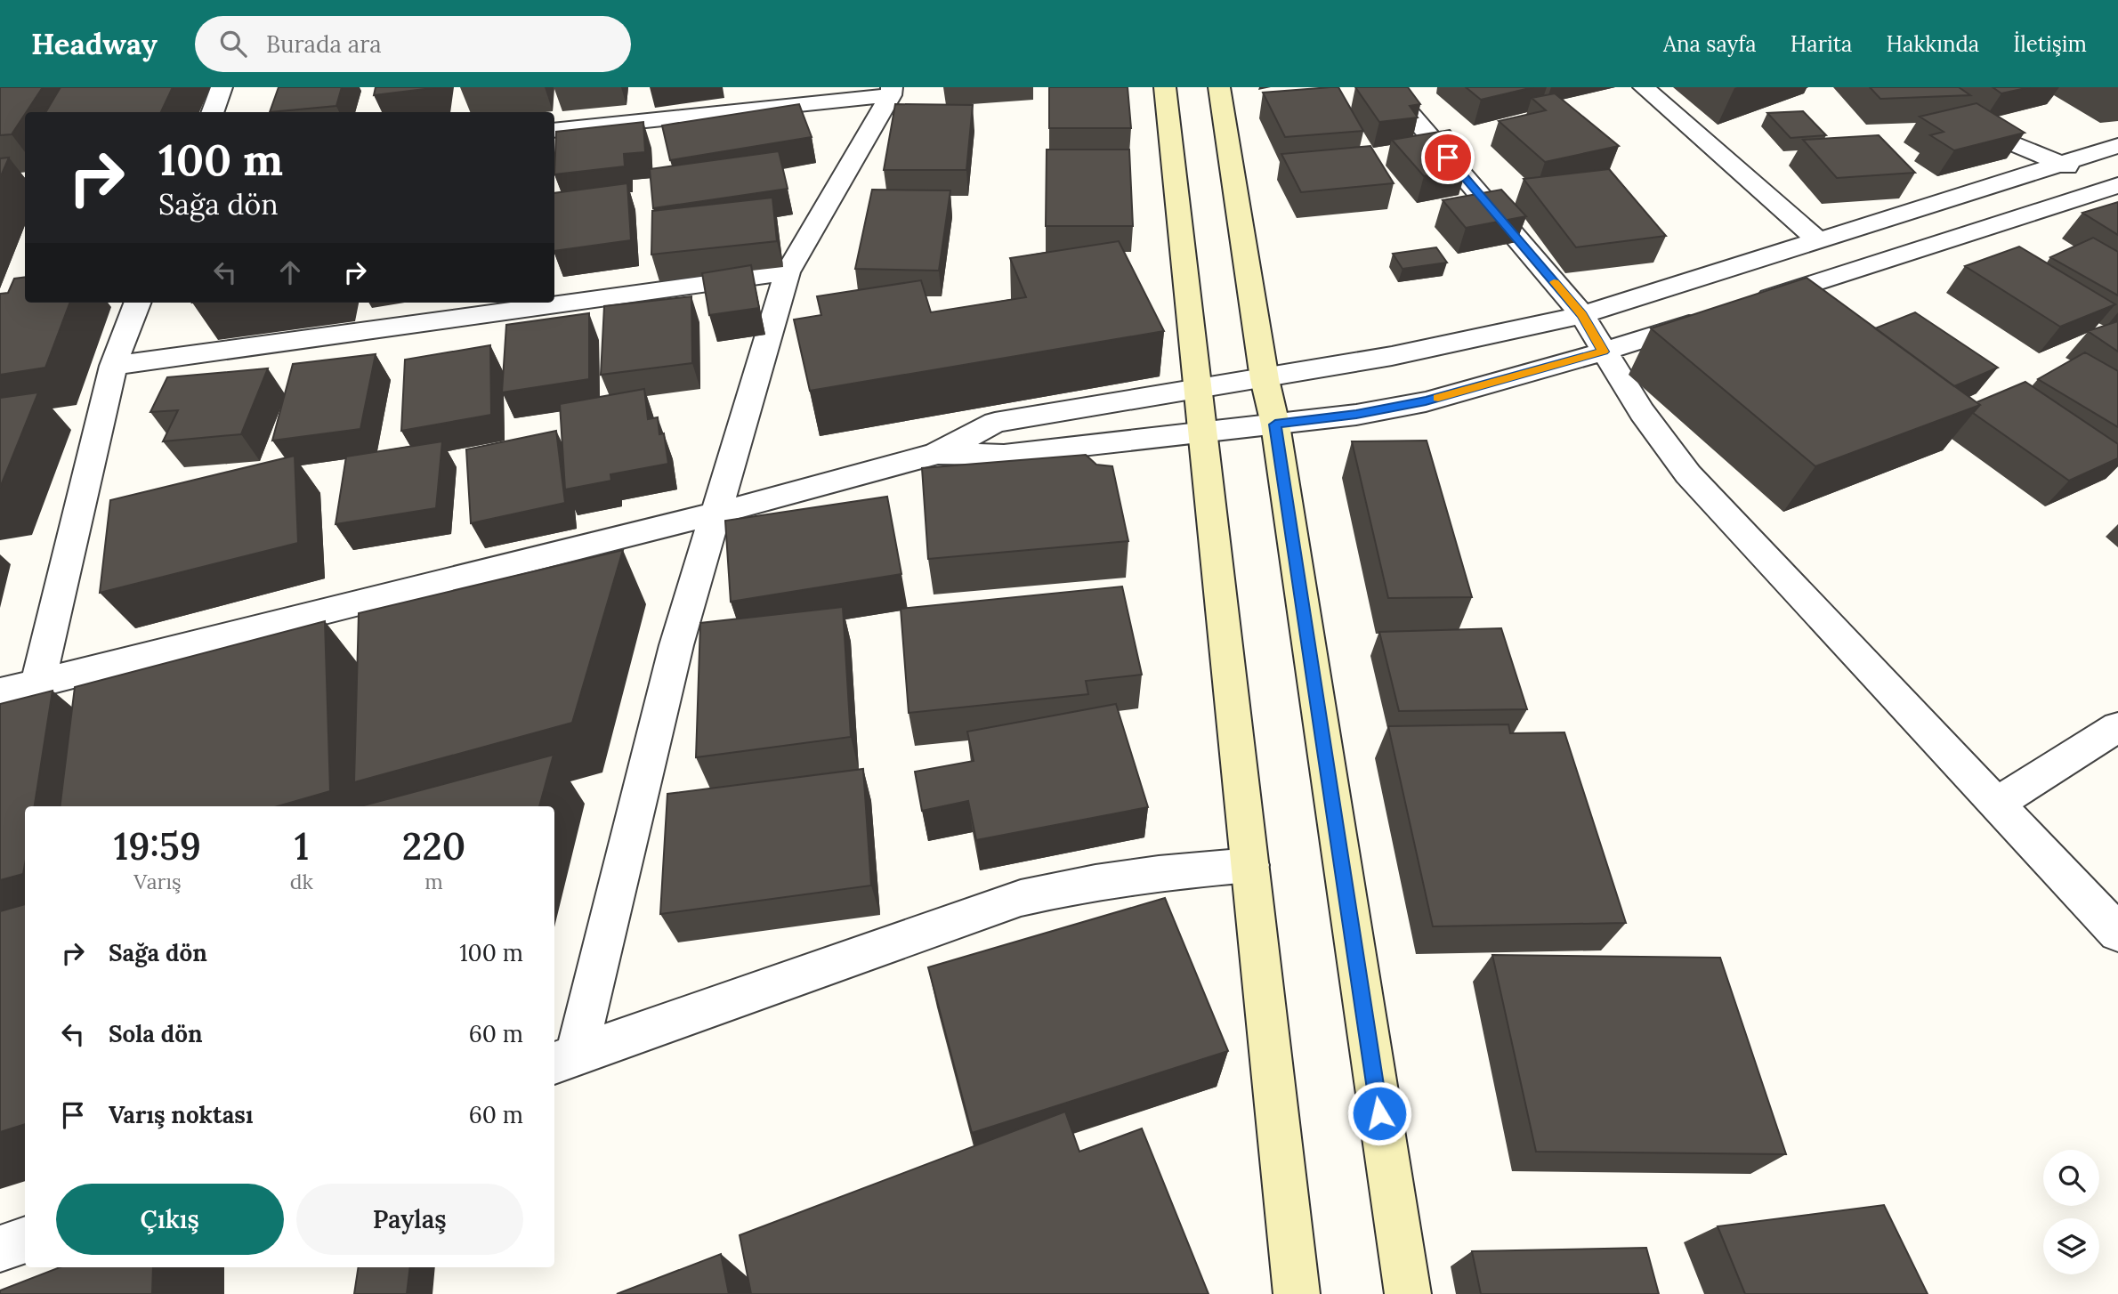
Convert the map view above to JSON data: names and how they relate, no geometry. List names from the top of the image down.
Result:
{
  "page": {
    "header": "Headway",
    "search": "Burada ara",
    "nav": [
      "Ana sayfa",
      "Harita",
      "Hakkında",
      "İletişim"
    ],
    "turn": ["100 m", "Sağa dön"],
    "eta": [
      "19:59",
      "Varış",
      "1",
      "dk",
      "220",
      "m"
    ],
    "list": [
      {
        "name": "Sağa dön",
        "value": "100 m"
      },
      {
        "name": "Sola dön",
        "value": "60 m"
      },
      {
        "name": "Varış noktası",
        "value": "60 m"
      }
    ],
    "buttons": ["Çıkış", "Paylaş"]
  }
}
